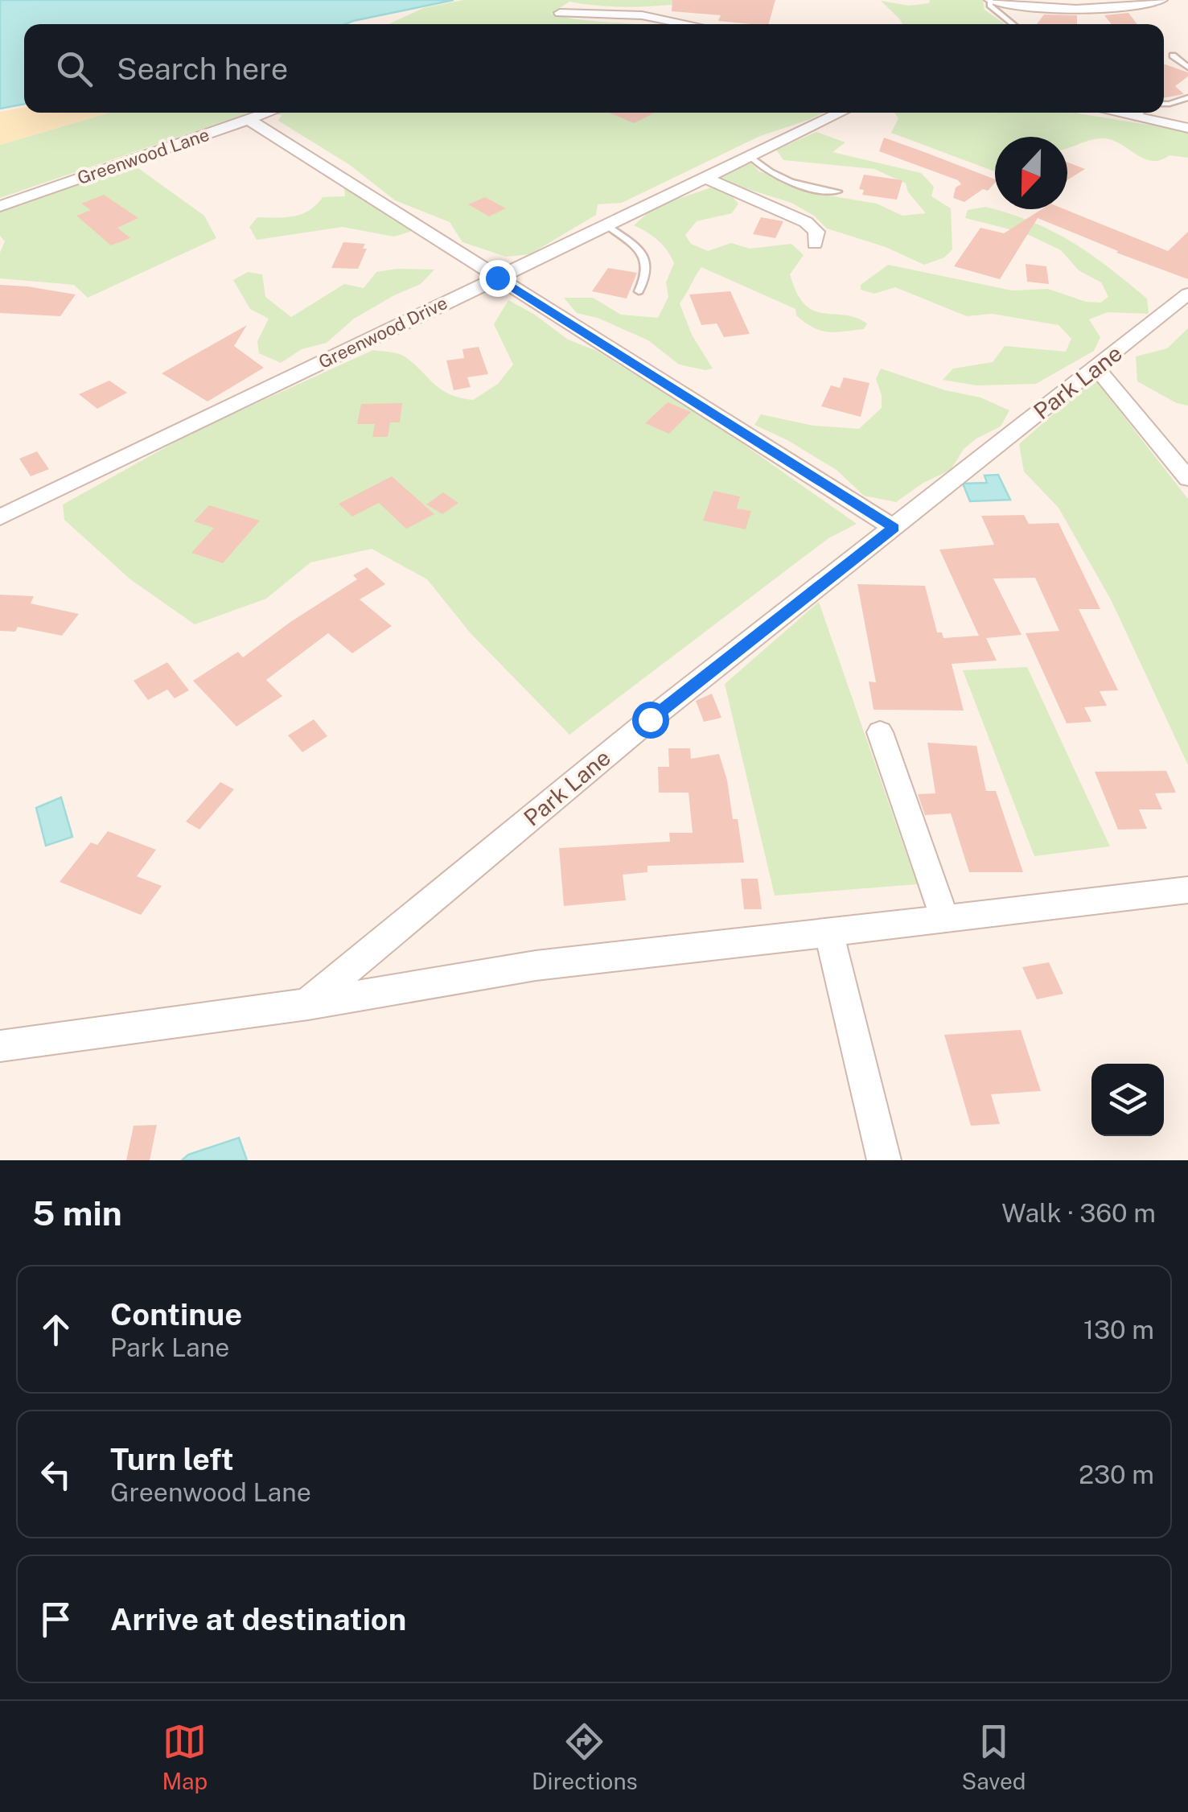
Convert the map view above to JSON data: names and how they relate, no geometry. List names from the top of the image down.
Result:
{
  "streets": {
    "street": ["Greenwood Lane", "Greenwood Drive", "Park Lane"]
  },
  "north": "bottom",
  "page": {
    "search": "Search here",
    "heading": ["5 min", "Walk · 360 m"],
    "list": [
      ["Continue", "Park Lane", "130 m"],
      ["Turn left", "Greenwood Lane", "230 m"],
      "Arrive at destination"
    ],
    "nav": ["Map", "Directions", "Saved"]
  }
}
